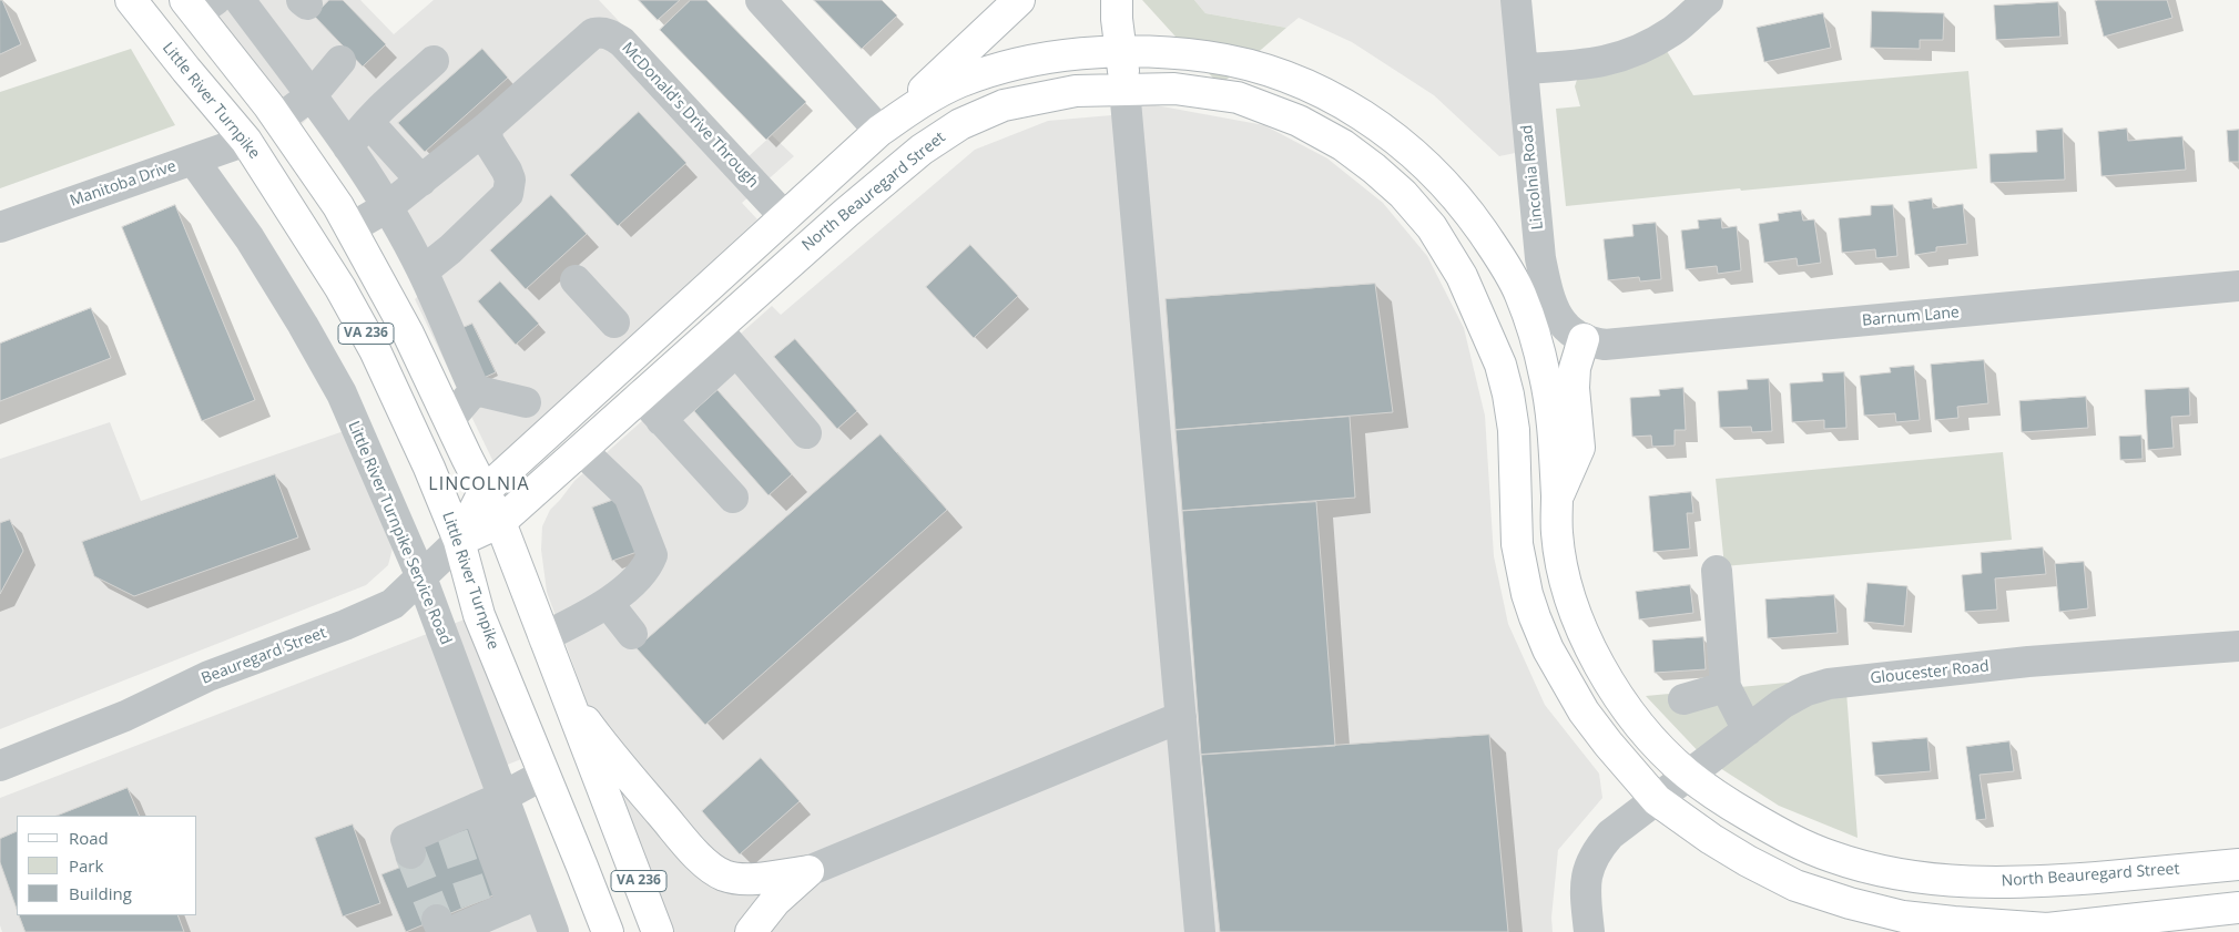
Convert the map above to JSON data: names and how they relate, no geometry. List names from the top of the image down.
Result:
{
  "streets": {
    "main road": [
      "Little River Turnpike",
      "North Beauregard Street",
      "VA 236",
      "Beauregard Street"
    ],
    "street": [
      "McDonald's Drive Through",
      "Lincolnia Road",
      "Manitoba Drive",
      "Barnum Lane",
      "Little River Turnpike Service Road",
      "Gloucester Road"
    ]
  },
  "crossings": [
    ["Little River Turnpike", "Manitoba Drive"],
    ["Little River Turnpike", "North Beauregard Street"],
    ["Little River Turnpike", "Beauregard Street"],
    ["McDonald's Drive Through", "North Beauregard Street"],
    ["McDonald's Drive Through", "VA 236"],
    ["Lincolnia Road", "Barnum Lane"],
    ["Manitoba Drive", "Little River Turnpike Service Road"],
    ["North Beauregard Street", "VA 236"],
    ["North Beauregard Street", "Beauregard Street"],
    ["North Beauregard Street", "Gloucester Road"],
    ["VA 236", "Beauregard Street"],
    ["Little River Turnpike Service Road", "Beauregard Street"]
  ],
  "districts": ["LINCOLNIA"],
  "legend": ["Road", "Park", "Building"]
}
